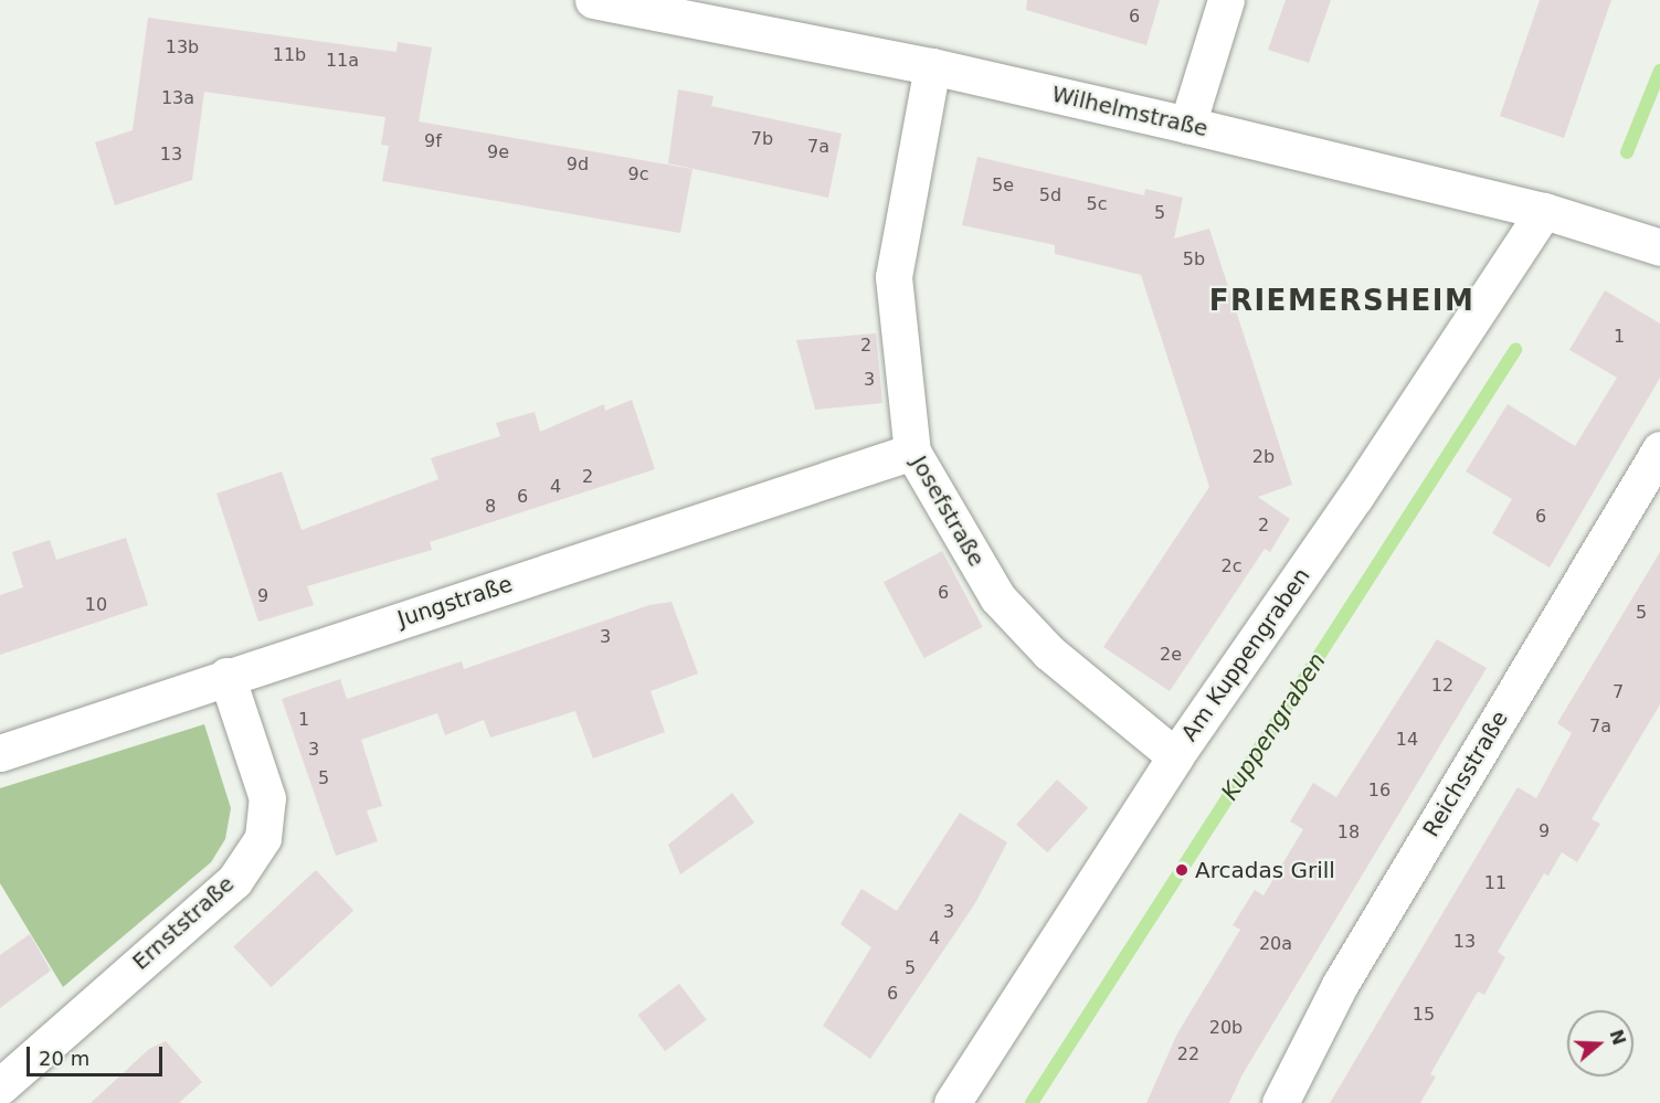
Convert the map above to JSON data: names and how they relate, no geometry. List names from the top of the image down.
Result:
{
  "streets": {
    "street": [
      "Wilhelmstraße",
      "Josefstraße",
      "Jungstraße",
      "Am Kuppengraben",
      "Reichsstraße",
      "Ernststraße"
    ]
  },
  "crossings": [
    ["Wilhelmstraße", "Josefstraße"],
    ["Wilhelmstraße", "Am Kuppengraben"],
    ["Josefstraße", "Jungstraße"],
    ["Josefstraße", "Am Kuppengraben"],
    ["Jungstraße", "Ernststraße"]
  ],
  "districts": ["FRIEMERSHEIM"],
  "water": ["Kuppengraben"],
  "places": ["Arcadas Grill"],
  "house_numbers": [
    "6",
    "13b",
    "11b",
    "11a",
    "13a",
    "7b",
    "9f",
    "7a",
    "9e",
    "13",
    "9d",
    "9c",
    "5e",
    "5d",
    "5c",
    "5",
    "5b",
    "1",
    "2",
    "3",
    "2b",
    "2",
    "4",
    "6",
    "8",
    "6",
    "2",
    "2c",
    "6",
    "9",
    "10",
    "5",
    "3",
    "2e",
    "12",
    "7",
    "1",
    "7a",
    "14",
    "3",
    "5",
    "16",
    "9",
    "18",
    "11",
    "3",
    "4",
    "13",
    "20a",
    "5",
    "6",
    "15",
    "20b",
    "22"
  ],
  "scale_bar": "20 m",
  "north": "right"
}
